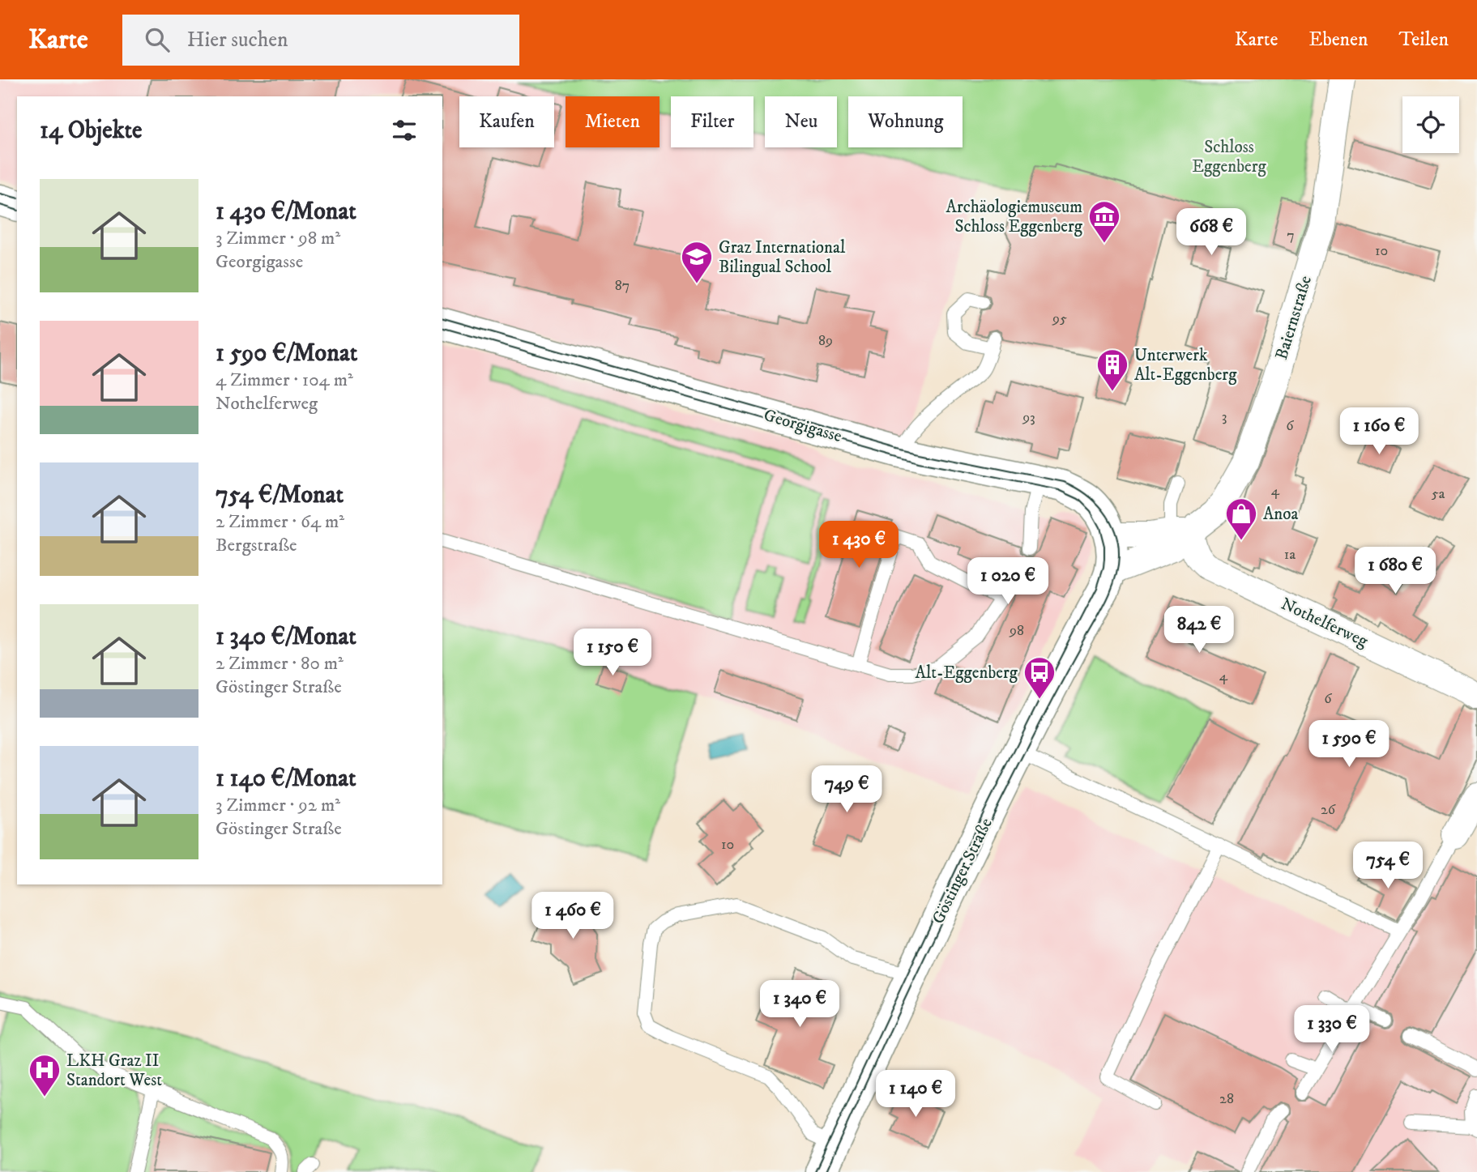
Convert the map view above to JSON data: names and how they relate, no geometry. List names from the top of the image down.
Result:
{
  "streets": {
    "main road": ["Georgigasse", "Göstinger Straße"],
    "street": ["Baiernstraße", "Nothelferweg"]
  },
  "crossings": [
    ["Baiernstraße", "Georgigasse"],
    ["Baiernstraße", "Nothelferweg"],
    ["Baiernstraße", "Göstinger Straße"],
    ["Georgigasse", "Göstinger Straße"]
  ],
  "parks": ["Schloss Eggenberg"],
  "places": {
    "museum": ["Archäologiemuseum Schloss Eggenberg"],
    "school or university": ["Graz International Bilingual School"],
    "building": ["Unterwerk Alt-Eggenberg"],
    "shop": ["Anoa"],
    "bus stop": ["Alt-Eggenberg"],
    "hospital": ["LKH Graz II Standort West"]
  },
  "house_numbers": [
    "7",
    "10",
    "87",
    "95",
    "89",
    "3",
    "93",
    "6",
    "4",
    "5a",
    "1a",
    "98",
    "4",
    "6",
    "26",
    "10",
    "28"
  ],
  "page": {
    "header": "Karte",
    "search": "Hier suchen",
    "nav": ["Karte", "Ebenen", "Teilen"],
    "chip": [
      "Kaufen",
      "Mieten",
      "Filter",
      "Neu",
      "Wohnung"
    ],
    "heading": "14 Objekte",
    "list": [
      {
        "name": "1 430 €/Monat",
        "note": "3 Zimmer · 98 m² · Georgigasse"
      },
      {
        "name": "1 590 €/Monat",
        "note": "4 Zimmer · 104 m² · Nothelferweg"
      },
      {
        "name": "754 €/Monat",
        "note": "2 Zimmer · 64 m² · Bergstraße"
      },
      {
        "name": "1 340 €/Monat",
        "note": "2 Zimmer · 80 m² · Göstinger Straße"
      },
      {
        "name": "1 140 €/Monat",
        "note": "3 Zimmer · 92 m² · Göstinger Straße"
      }
    ],
    "price": [
      "668 €",
      "1 160 €",
      "1 430 €",
      "1 680 €",
      "1 020 €",
      "842 €",
      "1 150 €",
      "1 590 €",
      "749 €",
      "754 €",
      "1 460 €",
      "1 340 €",
      "1 330 €",
      "1 140 €"
    ]
  }
}
